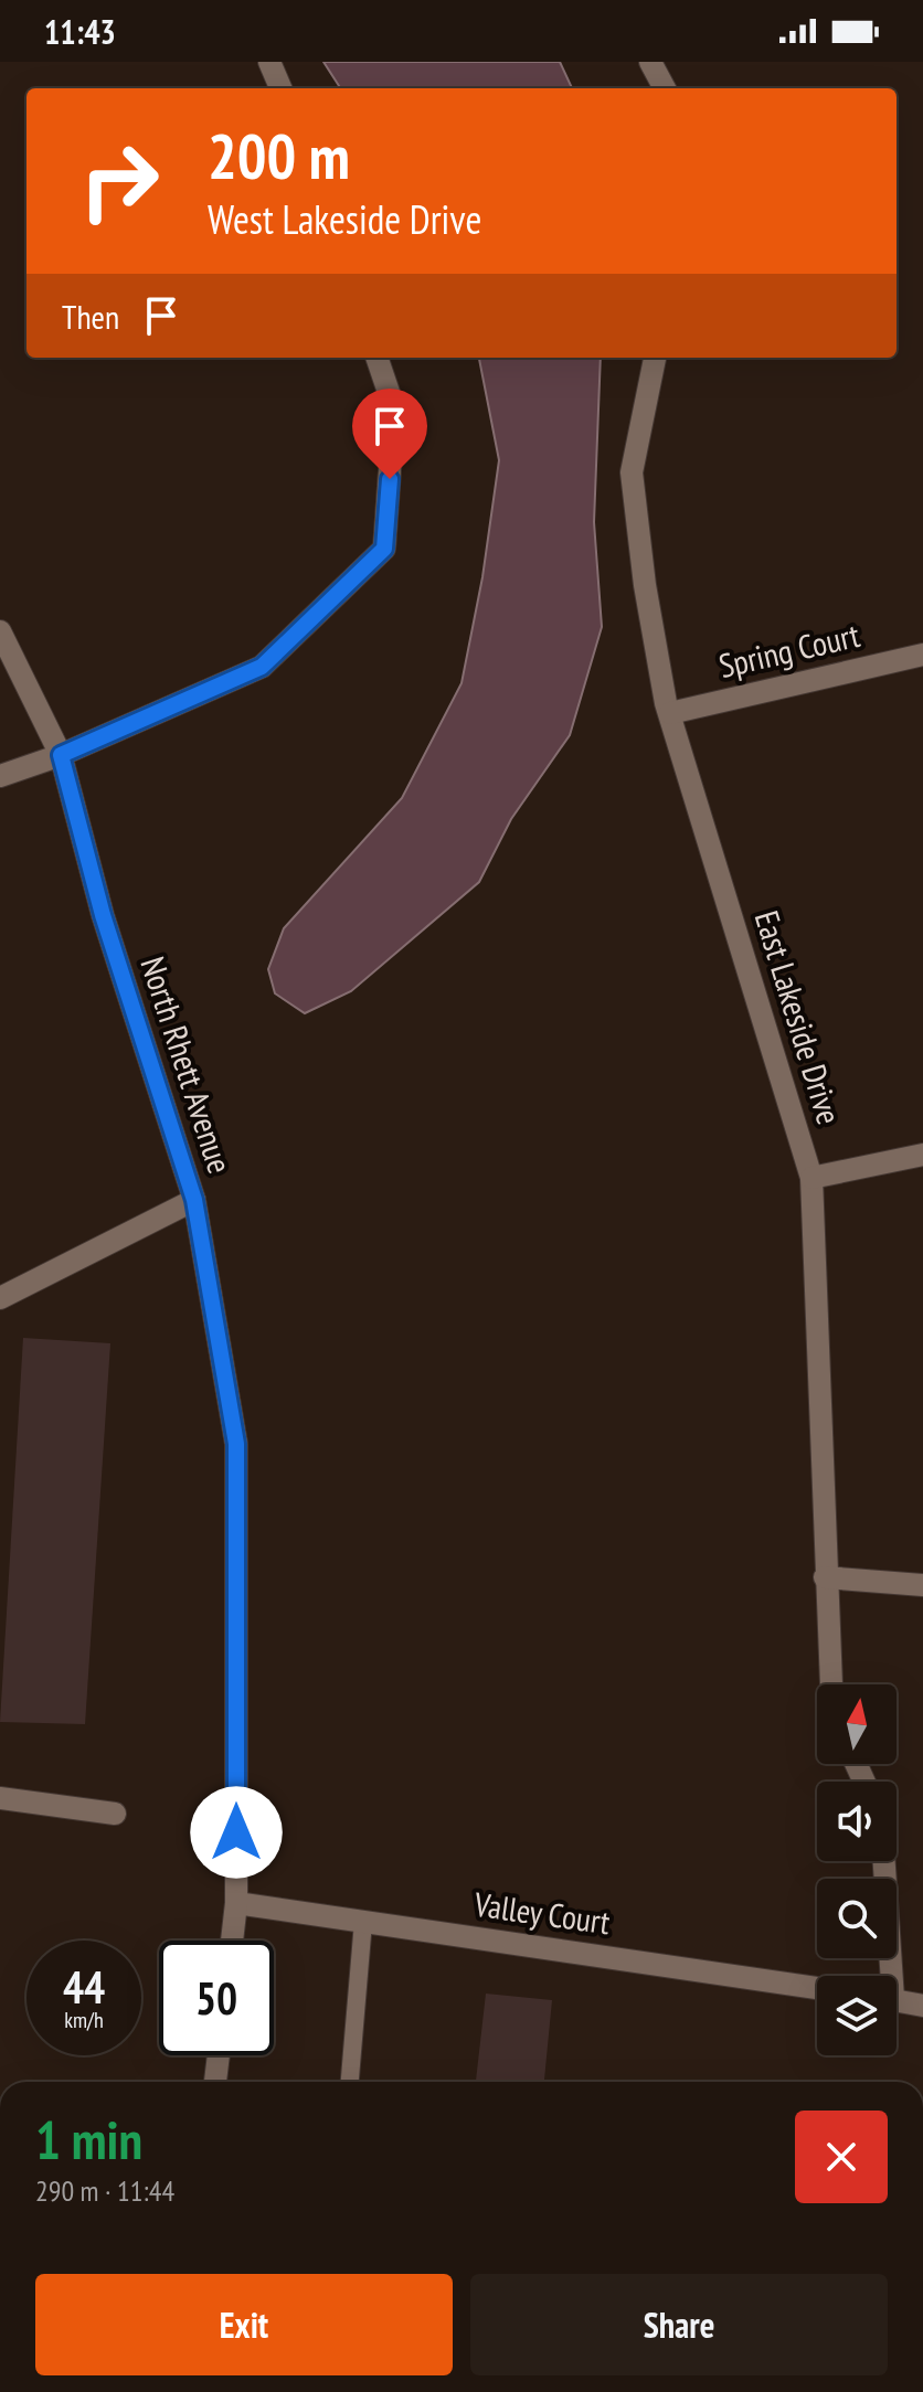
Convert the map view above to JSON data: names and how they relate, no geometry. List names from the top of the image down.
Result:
{
  "streets": {
    "street": [
      "Spring Court",
      "East Lakeside Drive",
      "North Rhett Avenue",
      "Valley Court"
    ]
  },
  "crossings": [
    ["Spring Court", "East Lakeside Drive"],
    ["North Rhett Avenue", "Valley Court"]
  ],
  "north": "top",
  "page": {
    "status": "11:43",
    "turn": ["200 m", "West Lakeside Drive"],
    "then": "Then",
    "speed": "44 km/h",
    "limit": "50",
    "heading": ["1 min", "290 m · 11:44"],
    "buttons": ["Exit", "Share"]
  }
}
